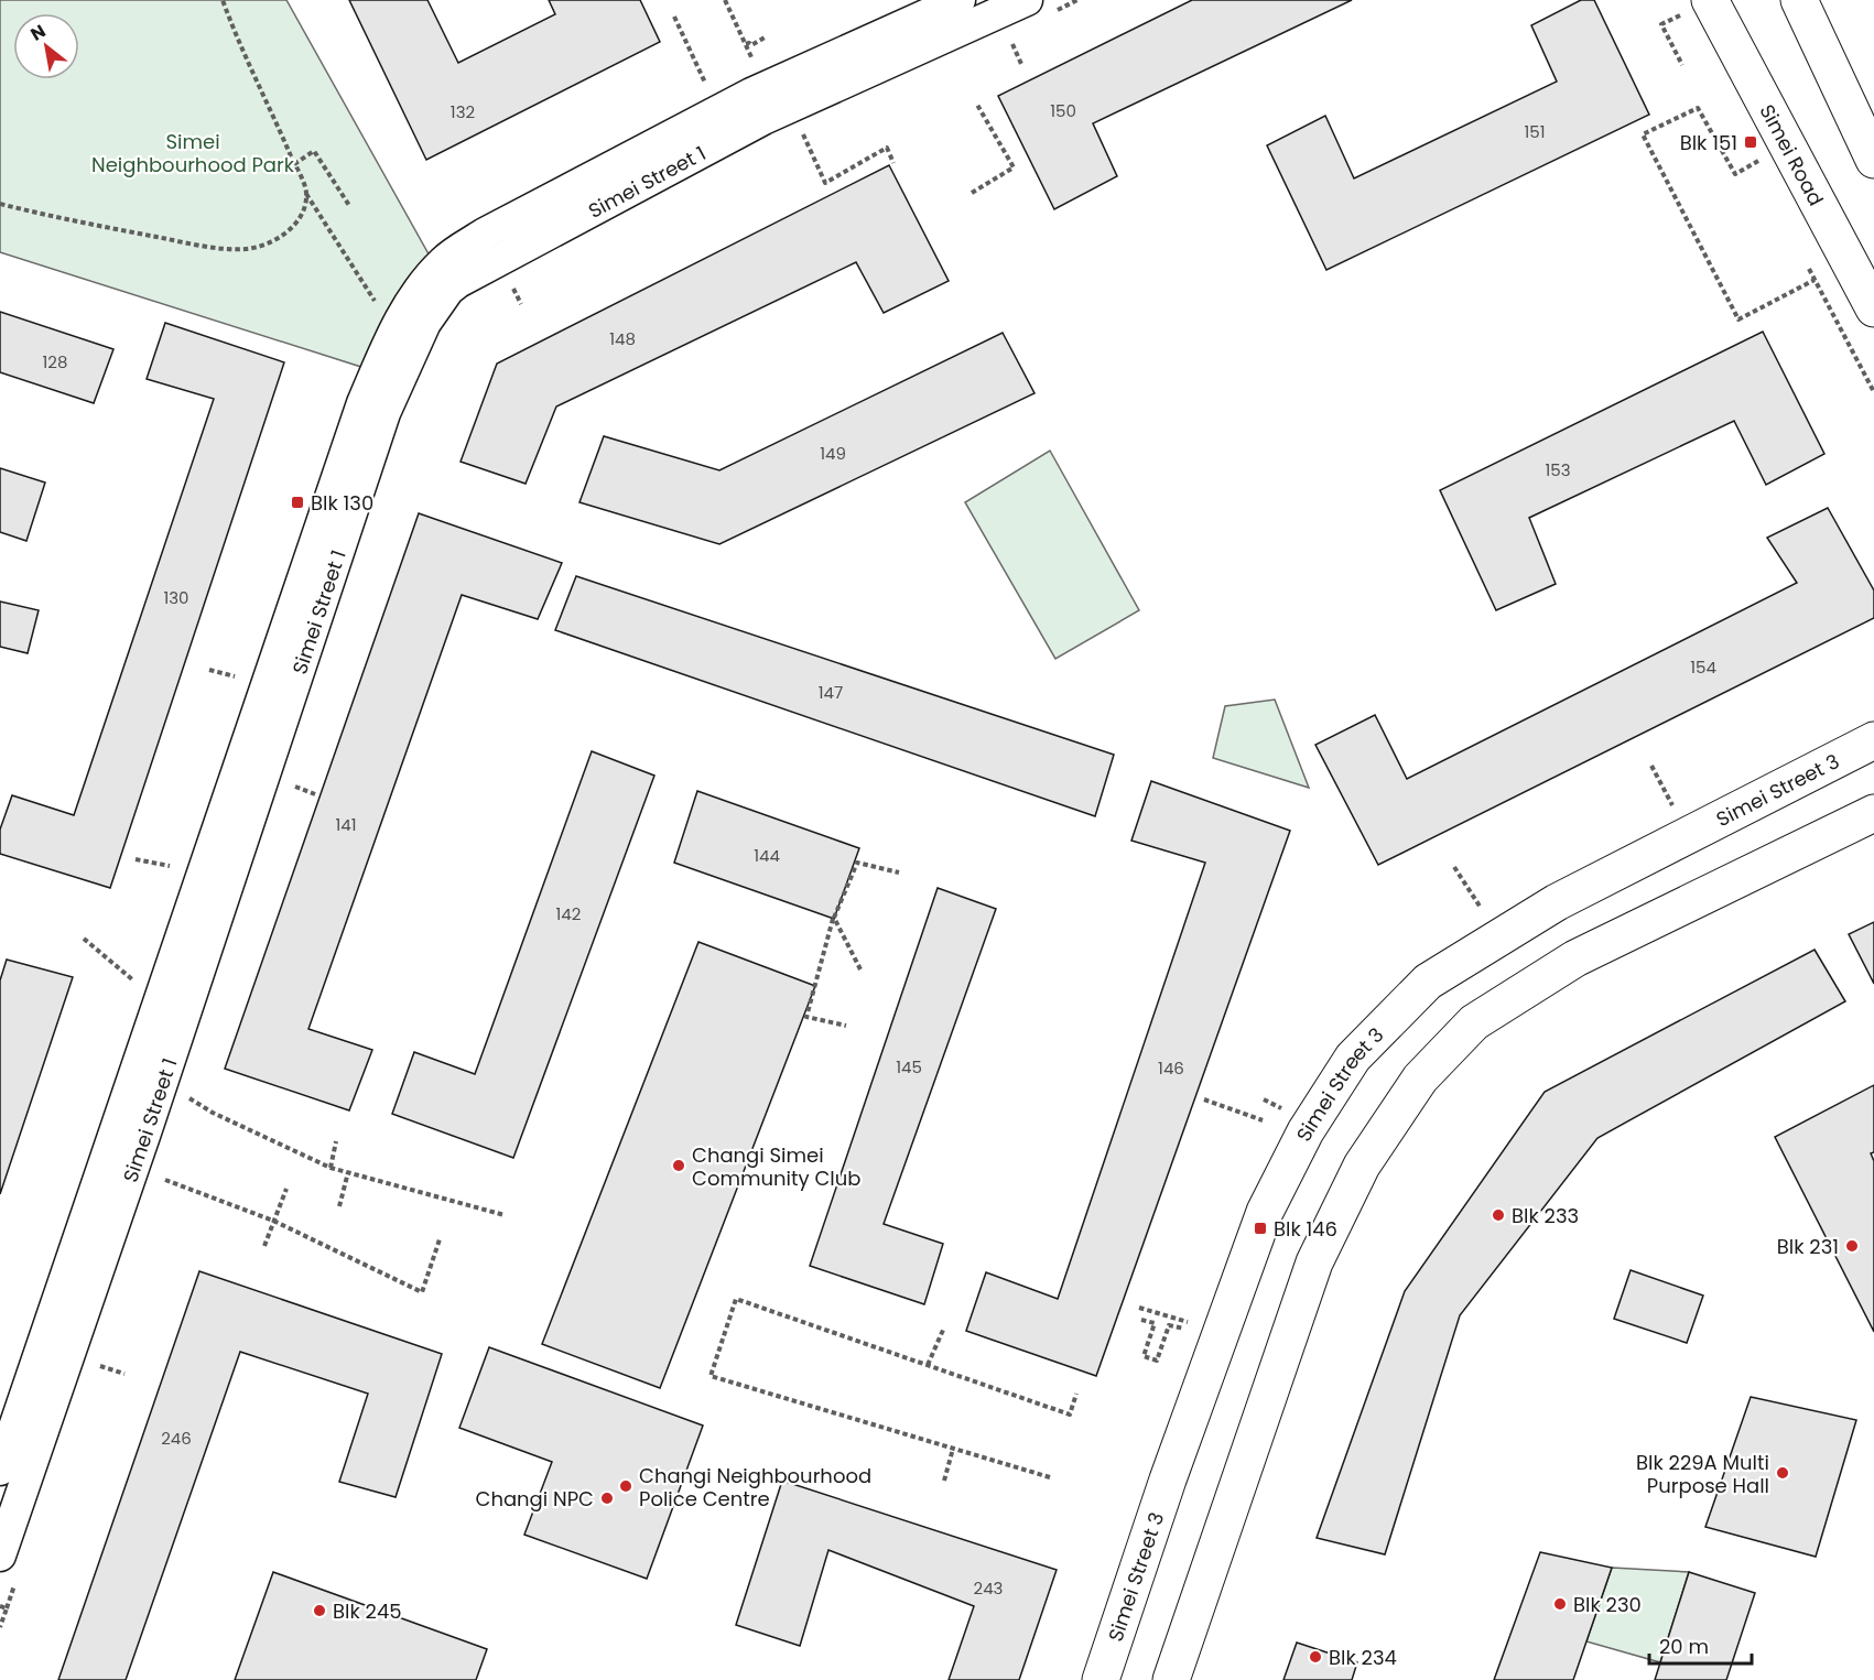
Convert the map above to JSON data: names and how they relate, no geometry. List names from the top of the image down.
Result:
{
  "streets": {
    "main road": ["Simei Road", "Simei Street 3"],
    "street": ["Simei Street 1"]
  },
  "parks": ["Simei Neighbourhood Park"],
  "places": {
    "transit": ["Blk 151", "Blk 130", "Blk 146"],
    "other": [
      "Changi Simei Community Club",
      "Blk 233",
      "Blk 231",
      "Blk 229A Multi Purpose Hall",
      "Changi Neighbourhood Police Centre",
      "Changi NPC",
      "Blk 230",
      "Blk 245",
      "Blk 234"
    ]
  },
  "house_numbers": [
    "150",
    "132",
    "151",
    "148",
    "128",
    "149",
    "153",
    "130",
    "154",
    "147",
    "141",
    "144",
    "142",
    "145",
    "146",
    "246",
    "243"
  ],
  "scale_bar": "20 m",
  "north": "top left"
}
